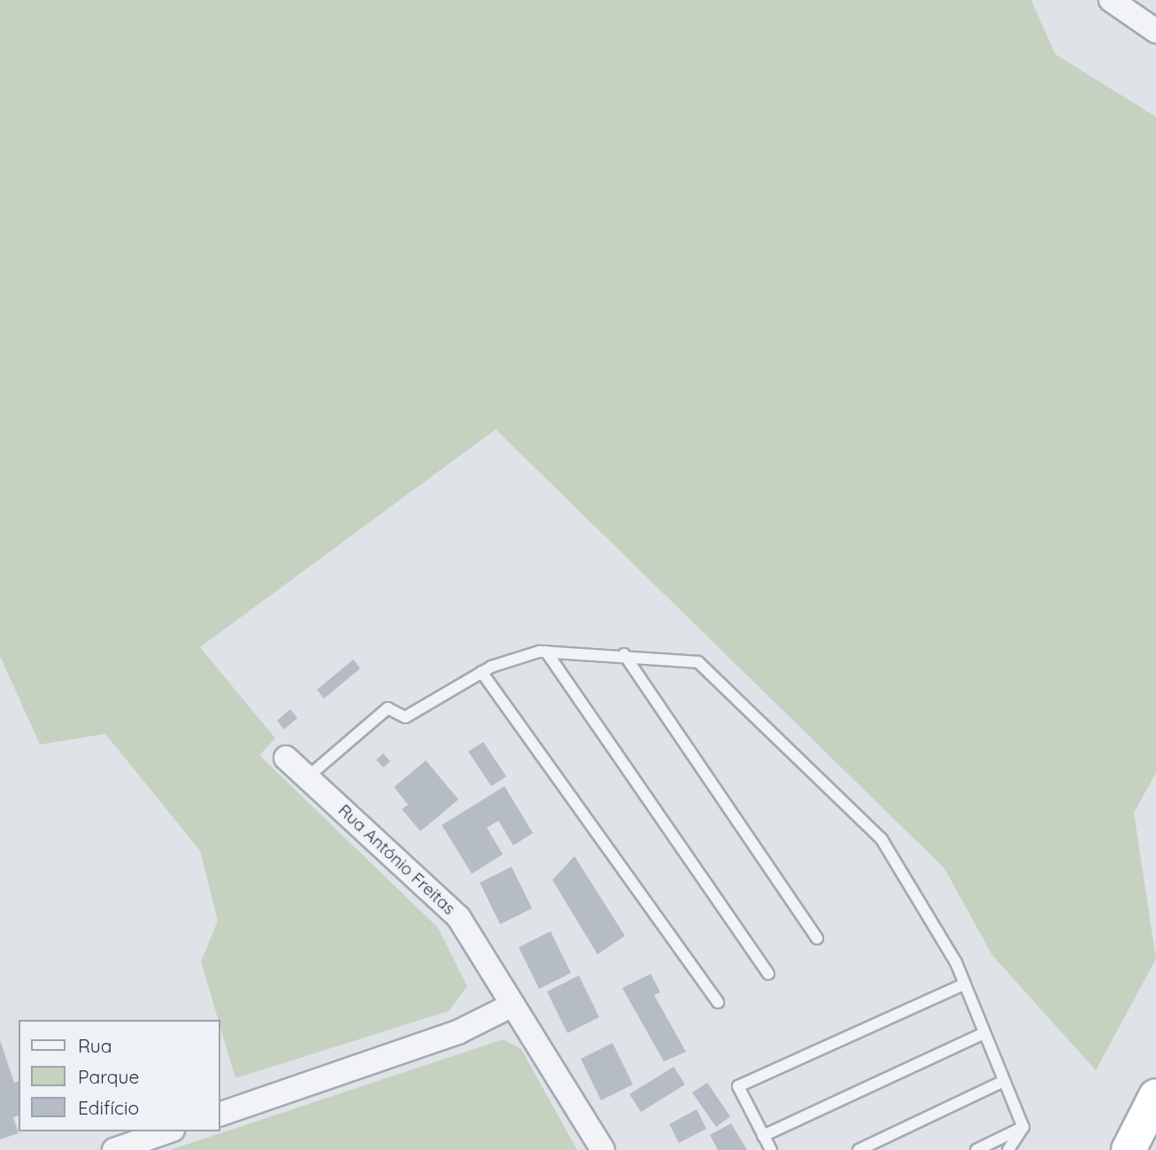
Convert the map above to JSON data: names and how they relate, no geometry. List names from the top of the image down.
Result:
{
  "streets": {
    "street": ["Rua António Freitas"]
  },
  "legend": ["Rua", "Parque", "Edifício"]
}
